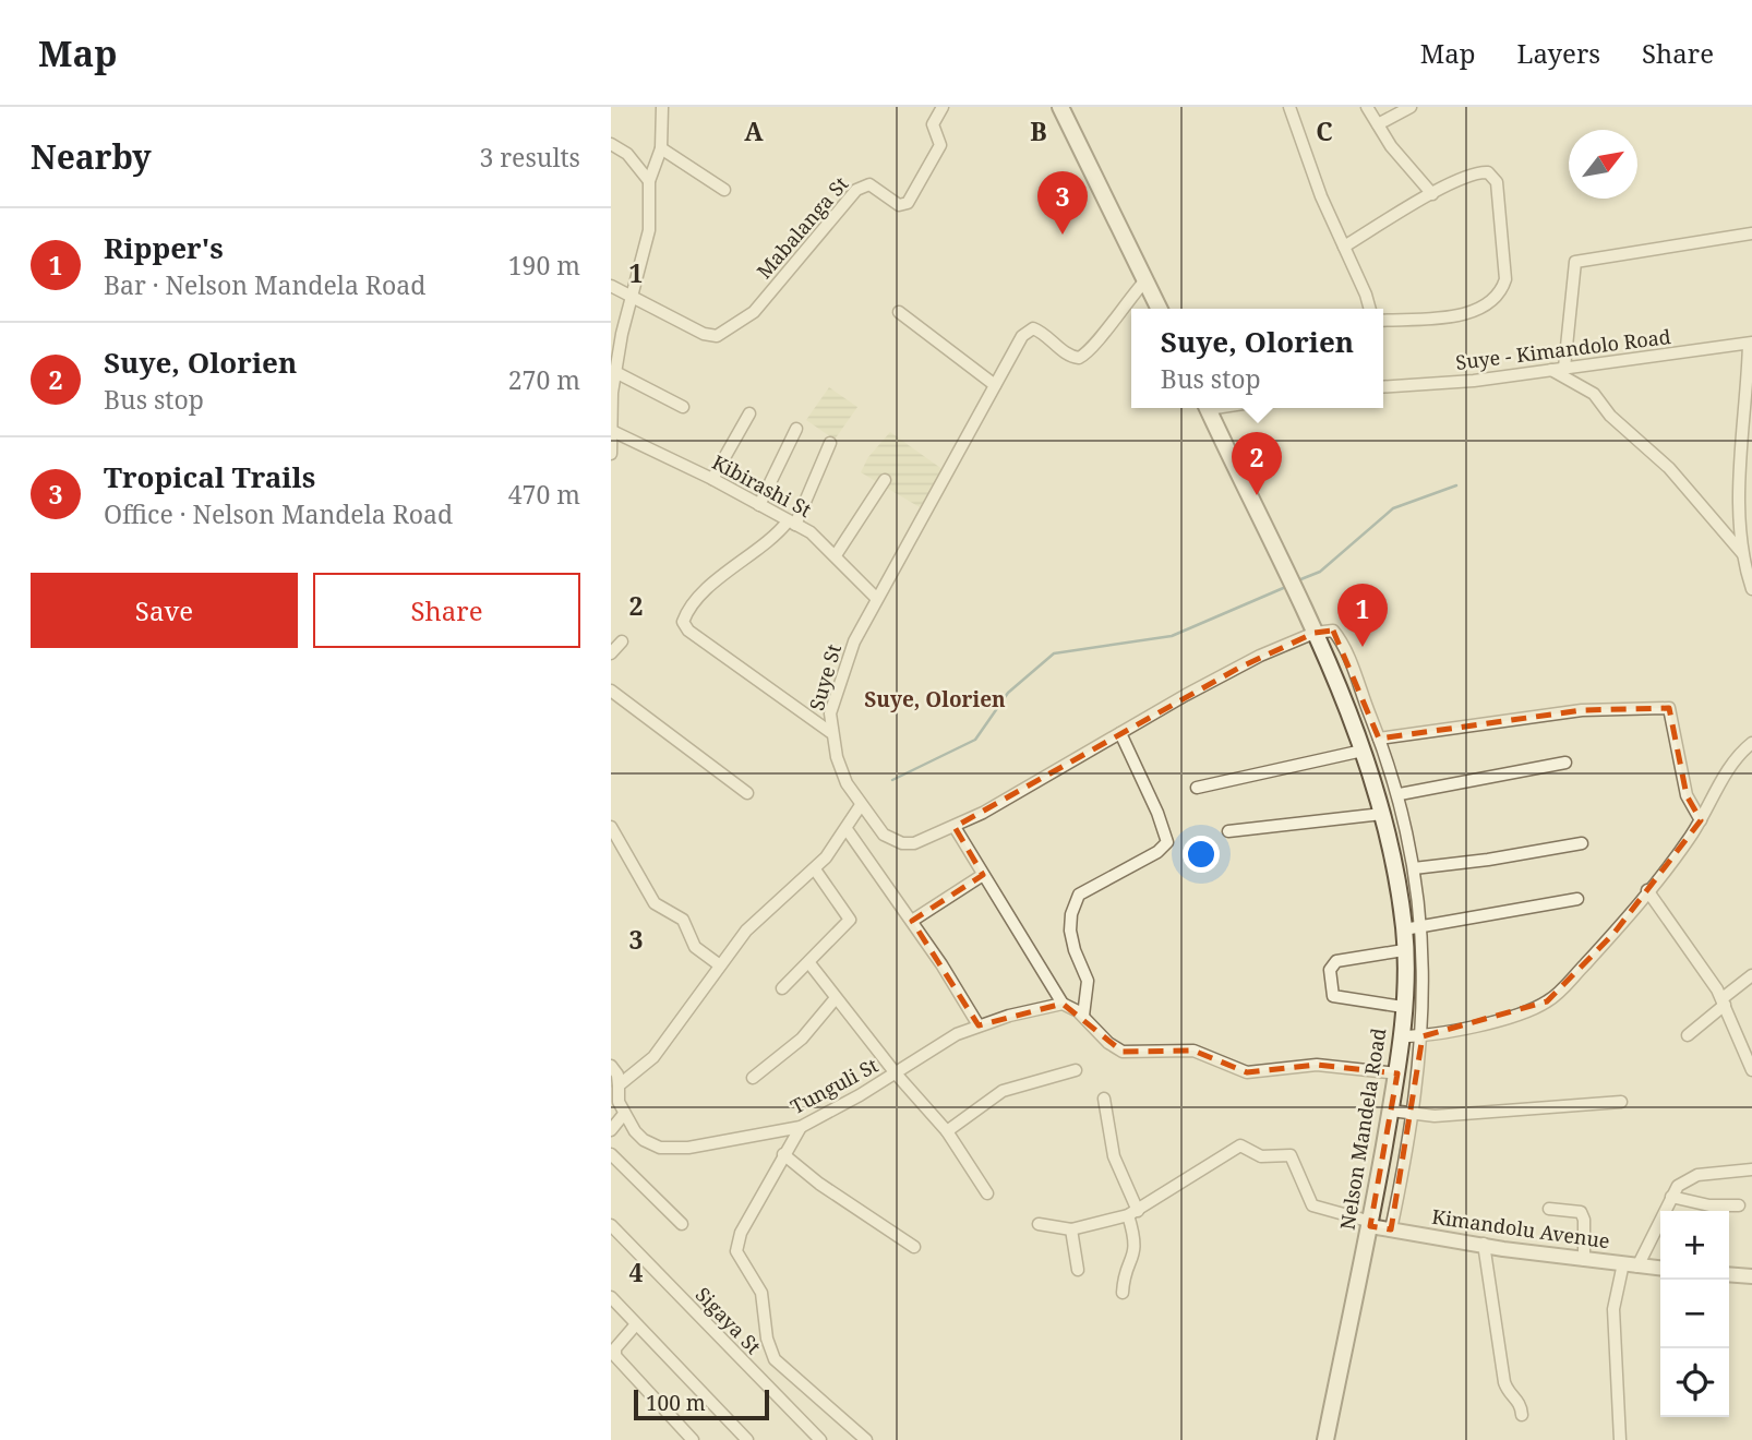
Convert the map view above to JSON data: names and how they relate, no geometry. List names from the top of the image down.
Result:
{
  "streets": {
    "main road": ["Nelson Mandela Road"],
    "street": [
      "Mabalanga St",
      "Suye - Kimandolo Road",
      "Kibirashi St",
      "Suye St",
      "Tunguli St",
      "Kimandolu Avenue",
      "Sigaya St"
    ]
  },
  "crossings": [
    ["Kibirashi St", "Suye St"],
    ["Suye St", "Nelson Mandela Road"],
    ["Nelson Mandela Road", "Kimandolu Avenue"]
  ],
  "districts": ["Suye, Olorien"],
  "scale_bar": "100 m",
  "north": "top right",
  "page": {
    "header": "Map",
    "nav": ["Map", "Layers", "Share"],
    "heading": ["Nearby", "3 results"],
    "pins": ["3", "2", "1"],
    "list": [
      {
        "mark": "1",
        "name": "Ripper's",
        "note": "Bar · Nelson Mandela Road",
        "value": "190 m"
      },
      {
        "mark": "2",
        "name": "Suye, Olorien",
        "note": "Bus stop",
        "value": "270 m"
      },
      {
        "mark": "3",
        "name": "Tropical Trails",
        "note": "Office · Nelson Mandela Road",
        "value": "470 m"
      }
    ],
    "popup": ["Suye, Olorien", "Bus stop"],
    "buttons": ["Save", "Share"],
    "map_buttons": ["+", "−"],
    "scale": "100 m"
  },
  "grid": {
    "columns": ["A", "B", "C"],
    "rows": [
      "1",
      "2",
      "3",
      "4"
    ]
  }
}
